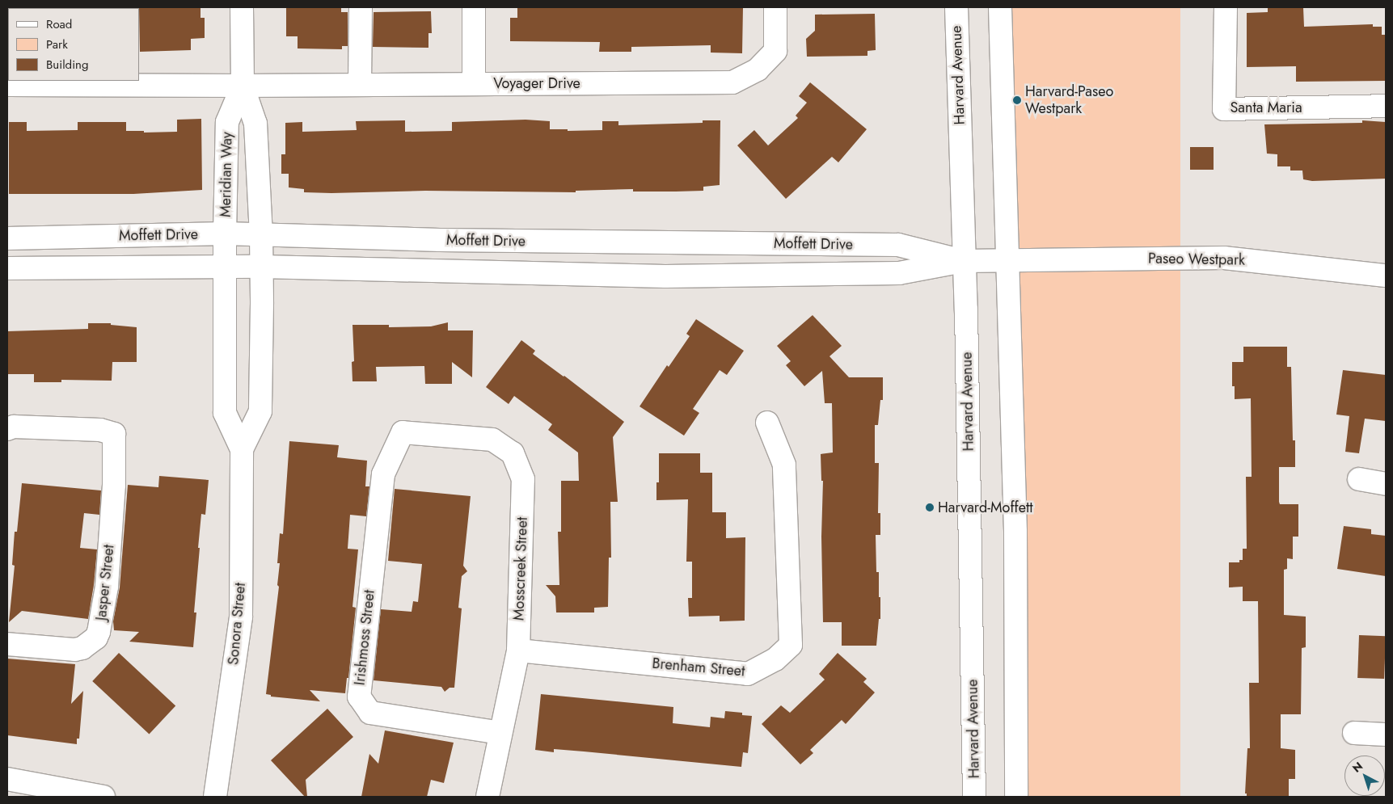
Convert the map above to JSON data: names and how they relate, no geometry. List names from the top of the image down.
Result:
{
  "streets": {
    "street": [
      "Harvard Avenue",
      "Voyager Drive",
      "Santa Maria",
      "Meridian Way",
      "Moffett Drive",
      "Paseo Westpark",
      "Mosscreek Street",
      "Jasper Street",
      "Sonora Street",
      "Irishmoss Street",
      "Brenham Street"
    ]
  },
  "crossings": [
    ["Harvard Avenue", "Moffett Drive"],
    ["Voyager Drive", "Meridian Way"],
    ["Meridian Way", "Moffett Drive"],
    ["Meridian Way", "Sonora Street"],
    ["Moffett Drive", "Paseo Westpark"],
    ["Moffett Drive", "Sonora Street"],
    ["Mosscreek Street", "Irishmoss Street"],
    ["Mosscreek Street", "Brenham Street"]
  ],
  "places": ["Harvard-Paseo Westpark", "Harvard-Moffett"],
  "legend": ["Road", "Park", "Building"],
  "north": "top left"
}
